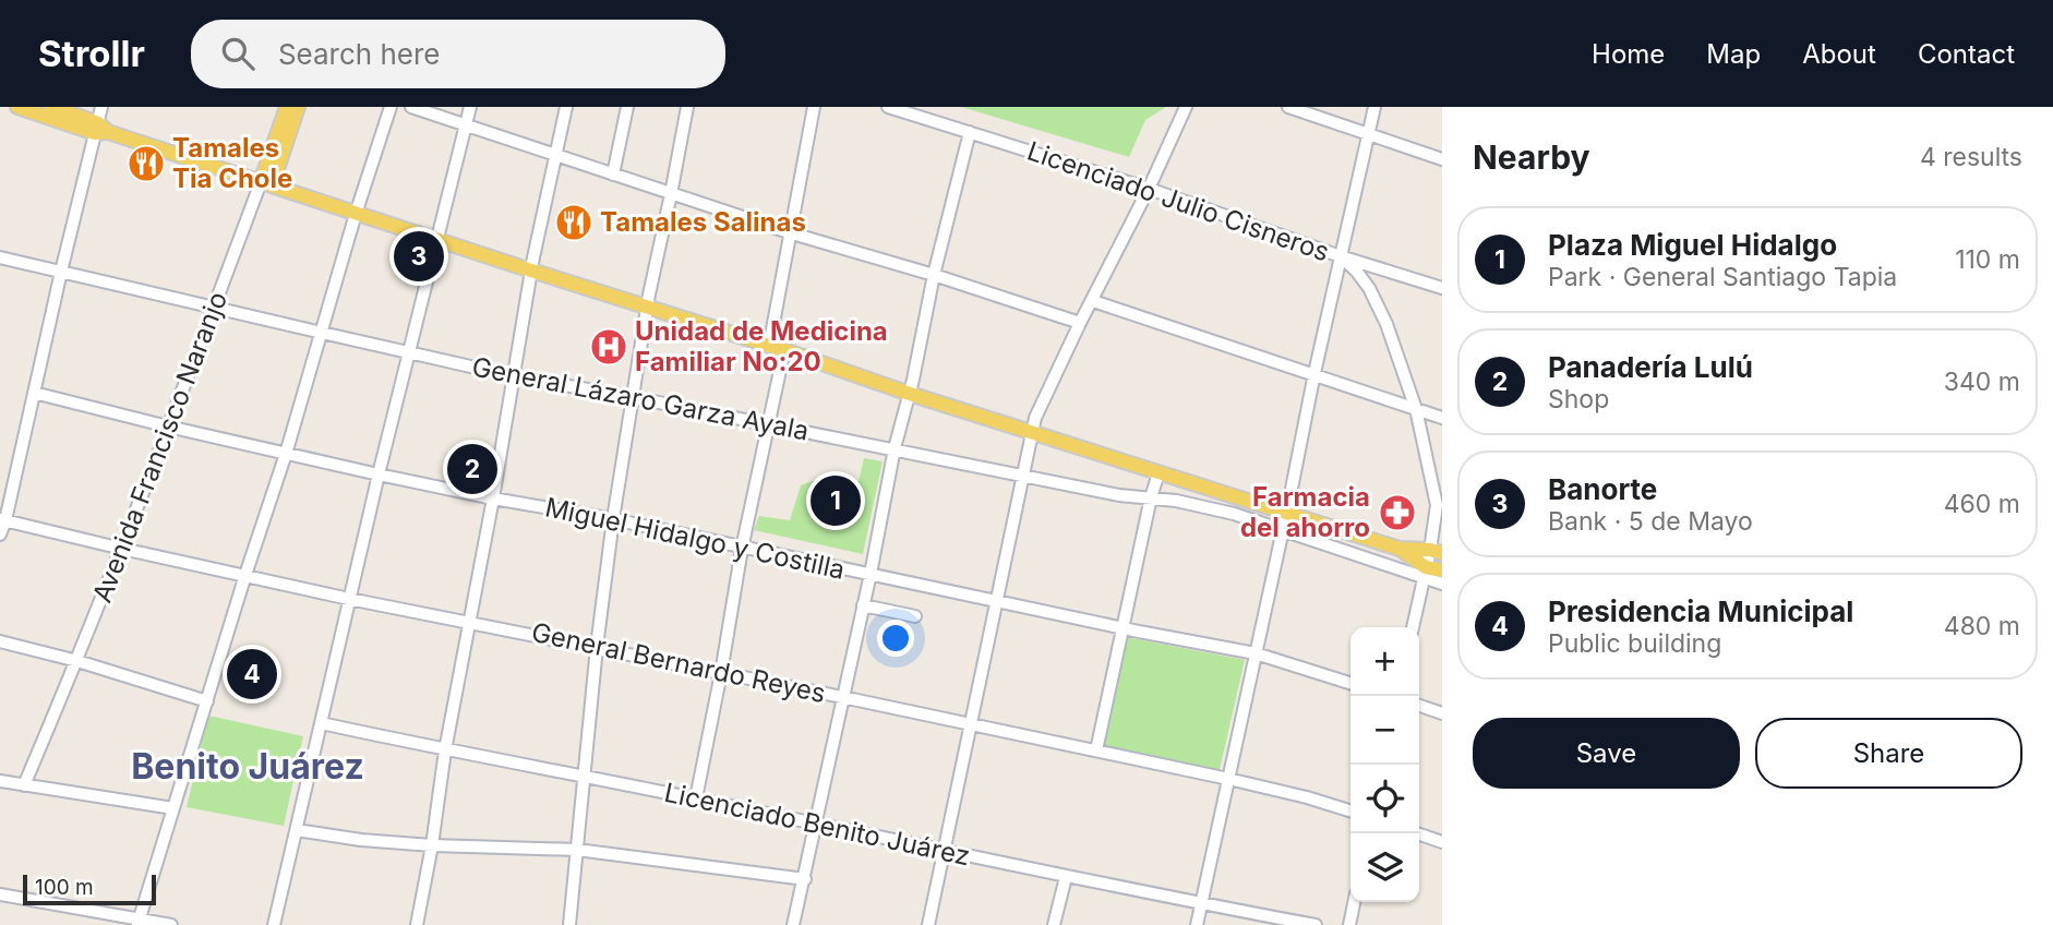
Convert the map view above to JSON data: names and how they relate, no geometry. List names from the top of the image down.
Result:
{
  "streets": {
    "main road": ["Avenida Francisco Naranjo"],
    "street": [
      "Licenciado Julio Cisneros",
      "General Lázaro Garza Ayala",
      "Miguel Hidalgo y Costilla",
      "General Bernardo Reyes",
      "Licenciado Benito Juárez"
    ]
  },
  "crossings": [
    ["Licenciado Julio Cisneros", "General Lázaro Garza Ayala"],
    ["General Lázaro Garza Ayala", "Avenida Francisco Naranjo"],
    ["Avenida Francisco Naranjo", "Miguel Hidalgo y Costilla"],
    ["Avenida Francisco Naranjo", "General Bernardo Reyes"]
  ],
  "districts": ["Benito Juárez"],
  "places": {
    "restaurant": ["Tamales Tia Chole", "Tamales Salinas"],
    "hospital": ["Unidad de Medicina Familiar No:20"],
    "pharmacy": ["Farmacia del ahorro"]
  },
  "scale_bar": "100 m",
  "page": {
    "header": "Strollr",
    "search": "Search here",
    "nav": [
      "Home",
      "Map",
      "About",
      "Contact"
    ],
    "heading": ["Nearby", "4 results"],
    "list": [
      {
        "mark": "1",
        "name": "Plaza Miguel Hidalgo",
        "note": "Park · General Santiago Tapia",
        "value": "110 m"
      },
      {
        "mark": "2",
        "name": "Panadería Lulú",
        "note": "Shop",
        "value": "340 m"
      },
      {
        "mark": "3",
        "name": "Banorte",
        "note": "Bank · 5 de Mayo",
        "value": "460 m"
      },
      {
        "mark": "4",
        "name": "Presidencia Municipal",
        "note": "Public building",
        "value": "480 m"
      }
    ],
    "pins": [
      "3",
      "2",
      "1",
      "4"
    ],
    "map_buttons": ["+", "−"],
    "buttons": ["Save", "Share"],
    "scale": "100 m"
  }
}
